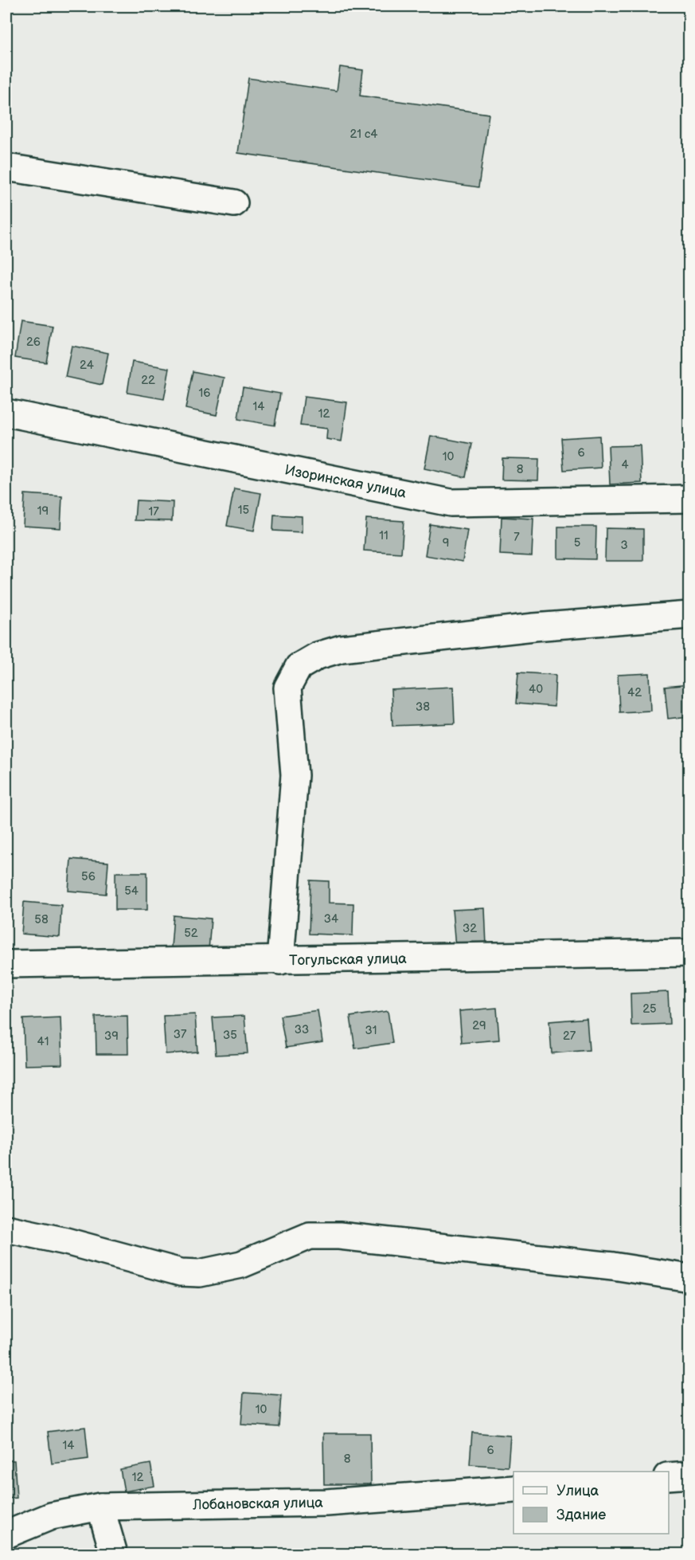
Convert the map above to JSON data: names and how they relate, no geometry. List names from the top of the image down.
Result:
{
  "streets": {
    "street": ["Изоринская улица", "Тогульская улица", "Лобановская улица"]
  },
  "house_numbers": [
    "21 с4",
    "26",
    "24",
    "22",
    "16",
    "14",
    "12",
    "6",
    "10",
    "4",
    "8",
    "15",
    "19",
    "17",
    "11",
    "7",
    "9",
    "5",
    "3",
    "40",
    "42",
    "38",
    "56",
    "54",
    "34",
    "58",
    "32",
    "52",
    "25",
    "29",
    "33",
    "31",
    "37",
    "35",
    "39",
    "27",
    "41",
    "10",
    "14",
    "6",
    "8",
    "12"
  ],
  "legend": ["Улица", "Здание"]
}
